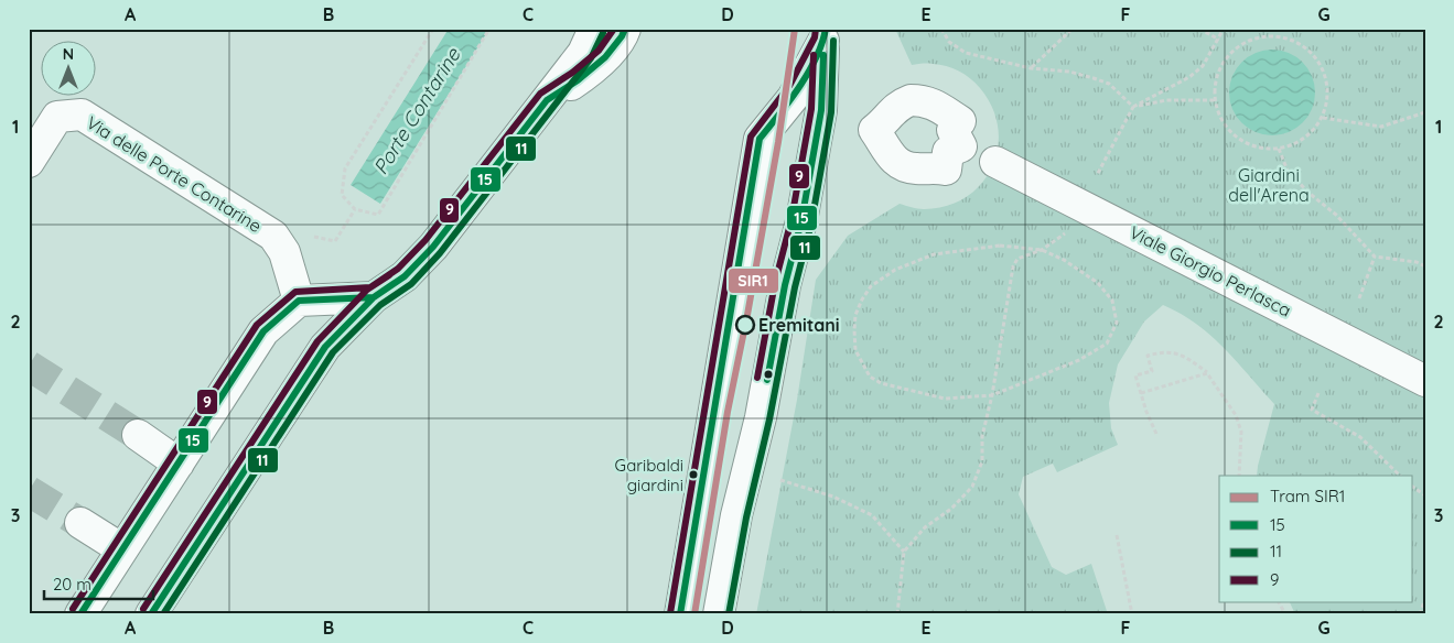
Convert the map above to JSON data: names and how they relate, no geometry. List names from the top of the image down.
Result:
{
  "streets": {
    "street": ["Via delle Porte Contarine", "Viale Giorgio Perlasca"]
  },
  "water": ["Porte Contarine"],
  "parks": ["Giardini dell'Arena"],
  "places": ["Eremitani", "Garibaldi giardini"],
  "lines": [
    "tram line SIR1",
    "transit line 15",
    "transit line 9",
    "transit line 11"
  ],
  "legend": [
    "Tram SIR1",
    "15",
    "11",
    "9"
  ],
  "scale_bar": "20 m",
  "north": "top",
  "grid": {
    "columns": [
      "A",
      "B",
      "C",
      "D",
      "E",
      "F",
      "G"
    ],
    "rows": ["1", "2", "3"]
  }
}
